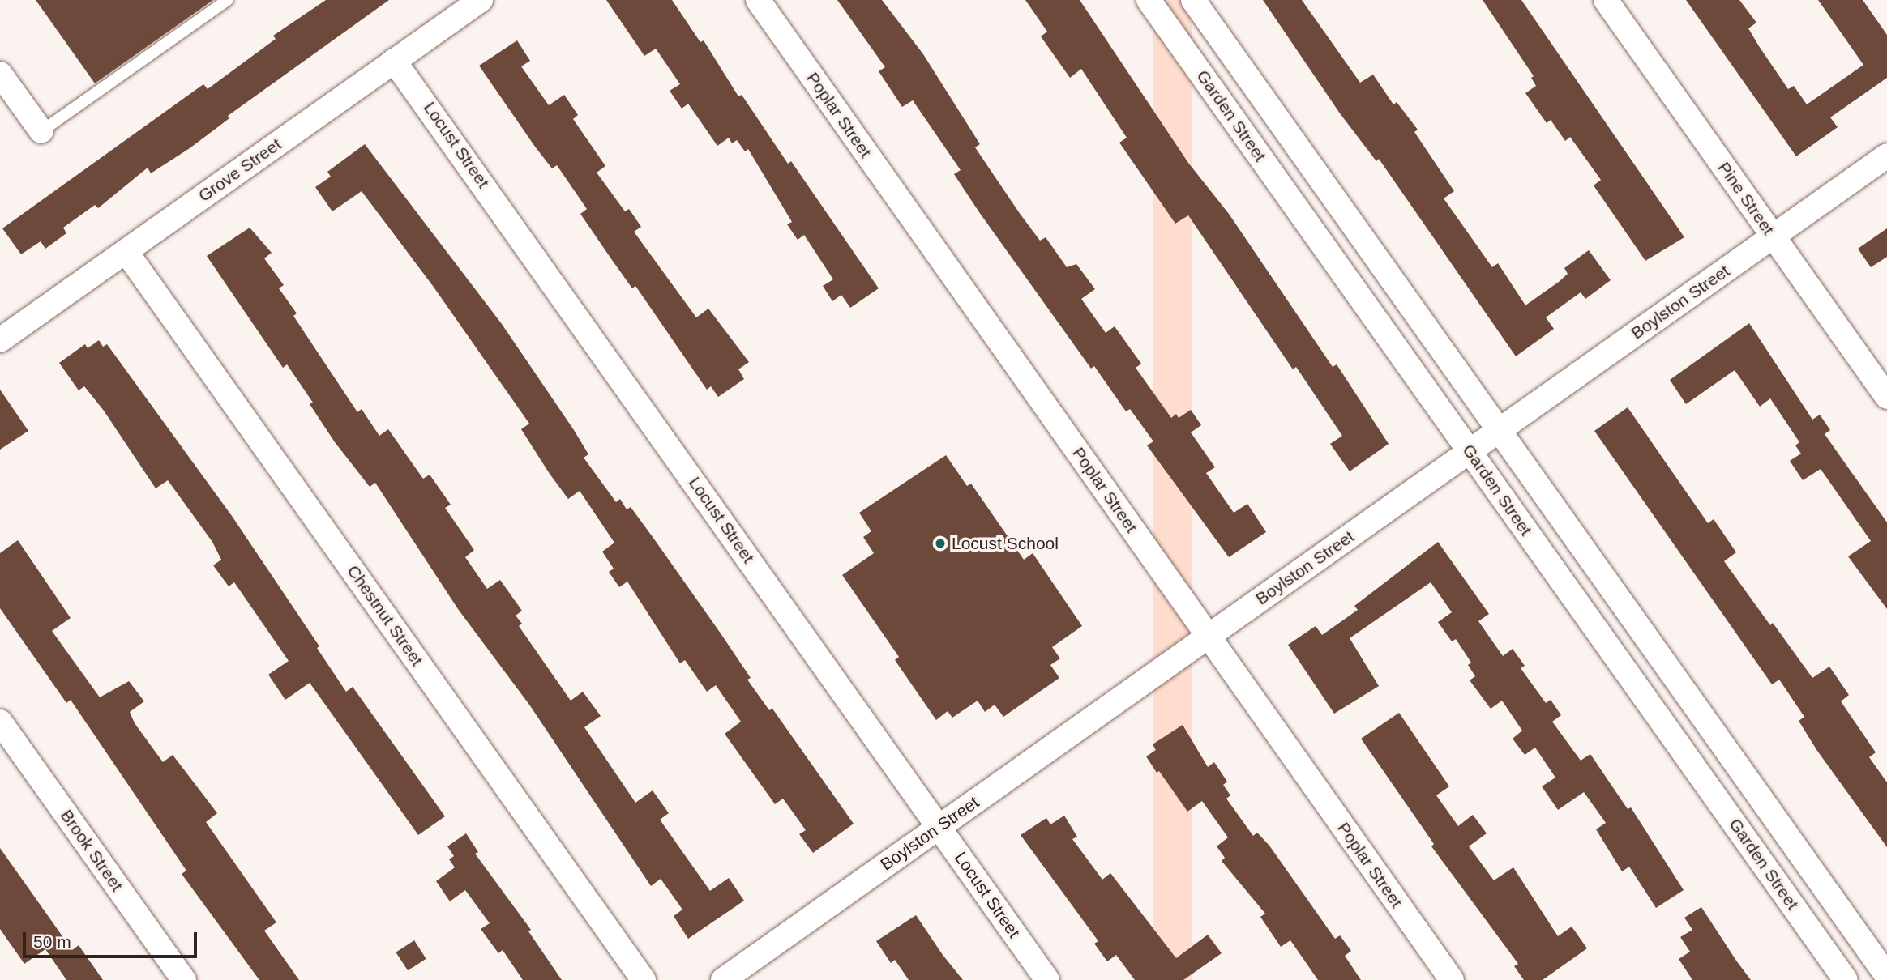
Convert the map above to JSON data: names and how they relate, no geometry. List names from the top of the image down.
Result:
{
  "streets": {
    "street": [
      "Poplar Street",
      "Garden Street",
      "Locust Street",
      "Grove Street",
      "Pine Street",
      "Boylston Street",
      "Chestnut Street",
      "Brook Street"
    ]
  },
  "crossings": [
    ["Poplar Street", "Boylston Street"],
    ["Garden Street", "Boylston Street"],
    ["Locust Street", "Grove Street"],
    ["Locust Street", "Boylston Street"],
    ["Grove Street", "Chestnut Street"],
    ["Pine Street", "Boylston Street"]
  ],
  "places": ["Locust School"],
  "scale_bar": "50 m"
}
